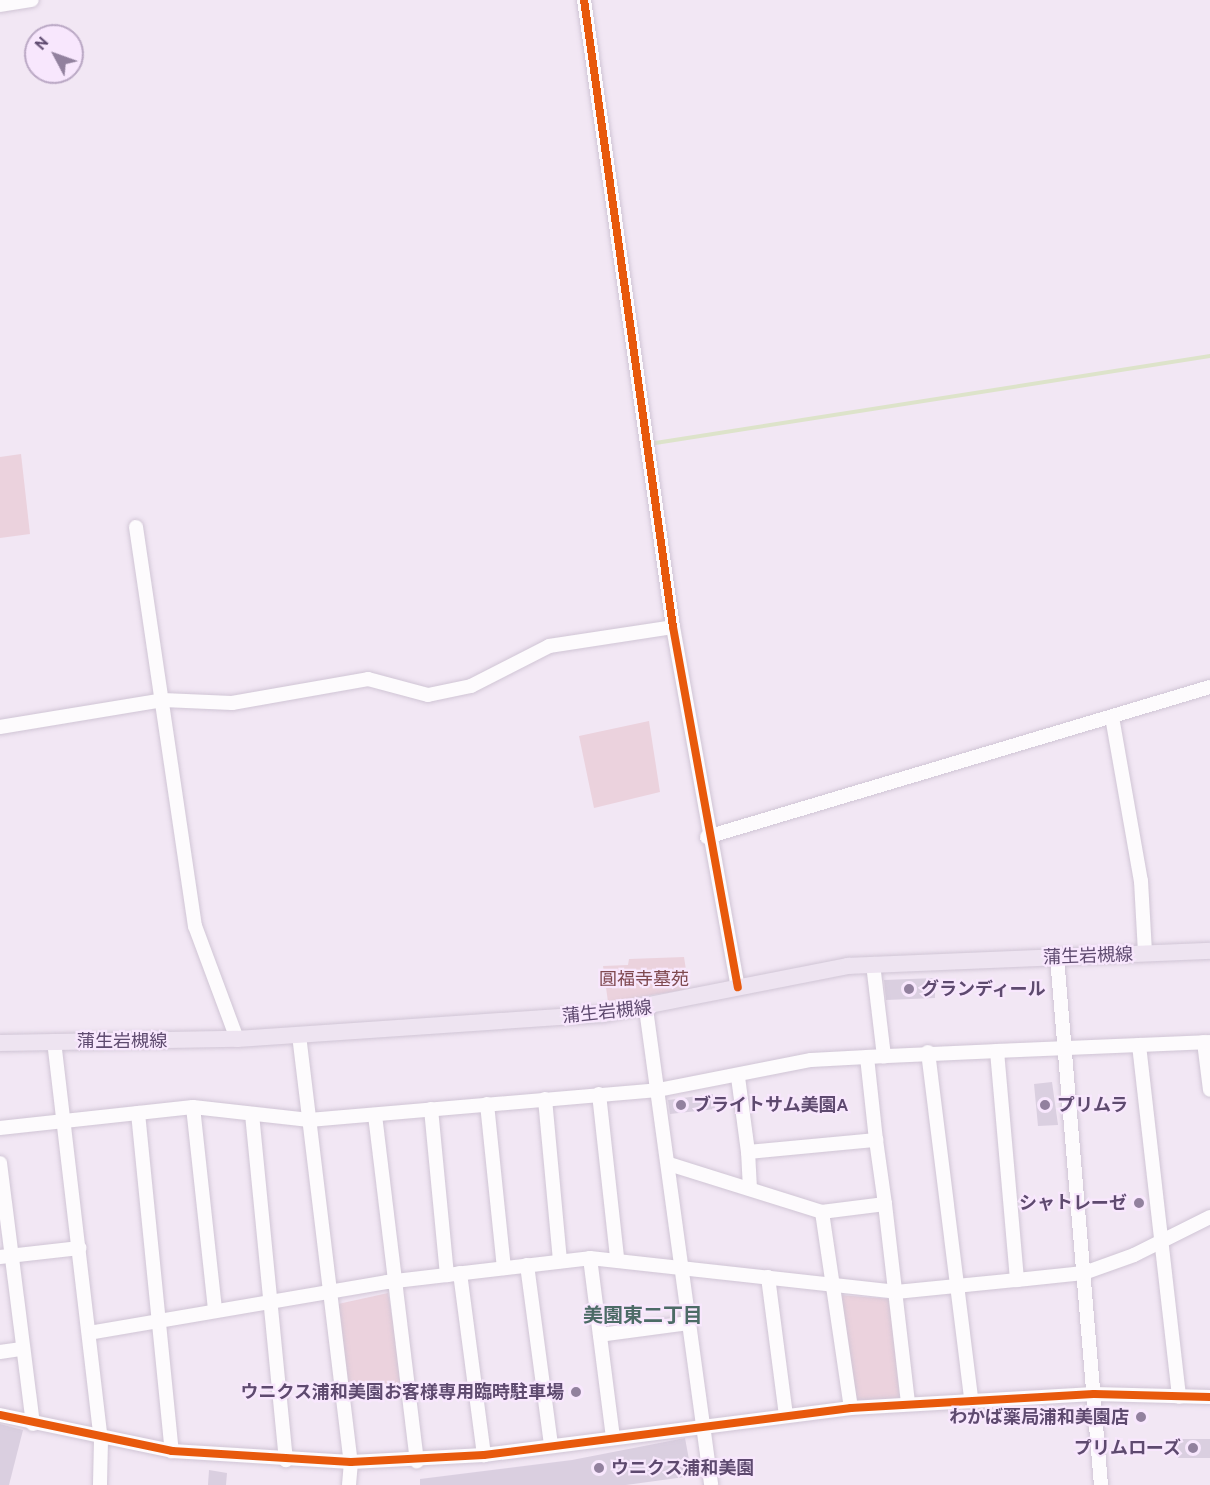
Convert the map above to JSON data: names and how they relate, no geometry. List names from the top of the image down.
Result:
{
  "streets": {
    "main road": ["蒲生岩槻線"]
  },
  "districts": ["美園東二丁目"],
  "parks": ["圓福寺墓苑"],
  "places": [
    "グランディール",
    "ブライトサム美園A",
    "プリムラ",
    "シャトレーゼ",
    "ウニクス浦和美園お客様専用臨時駐車場",
    "わかば薬局浦和美園店",
    "プリムローズ",
    "ウニクス浦和美園"
  ],
  "north": "top left"
}
